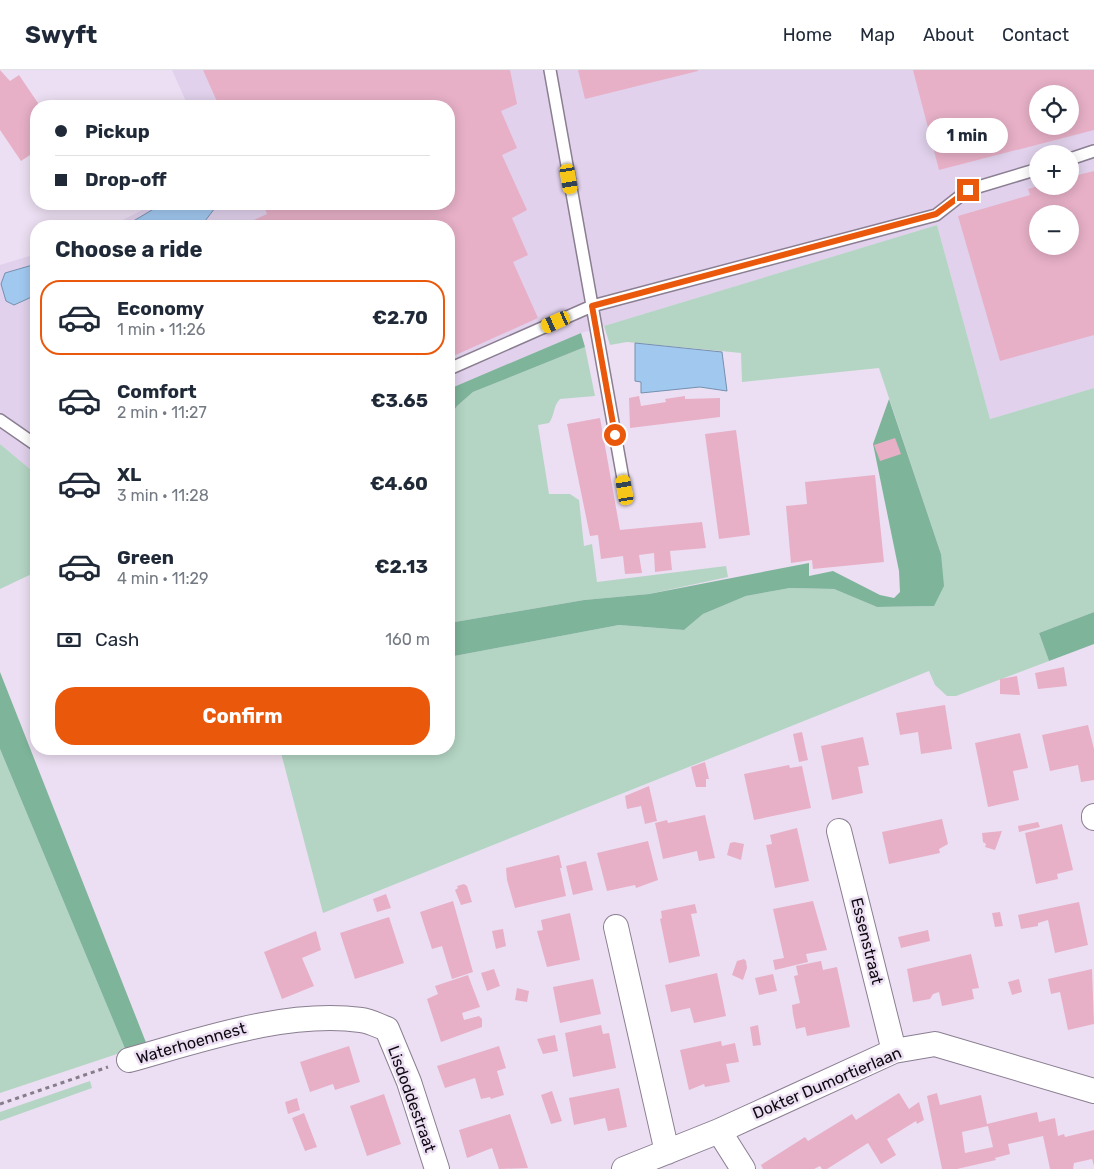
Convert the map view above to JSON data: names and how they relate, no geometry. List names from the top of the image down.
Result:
{
  "streets": {
    "street": [
      "Essenstraat",
      "Waterhoennest",
      "Dokter Dumortierlaan",
      "Lisdoddestraat"
    ]
  },
  "crossings": [
    ["Essenstraat", "Dokter Dumortierlaan"],
    ["Waterhoennest", "Lisdoddestraat"]
  ],
  "page": {
    "header": "Swyft",
    "nav": [
      "Home",
      "Map",
      "About",
      "Contact"
    ],
    "map_buttons": ["+", "−"],
    "banner": ["Pickup", "Drop-off"],
    "bubble": "1 min",
    "heading": "Choose a ride",
    "list": [
      {
        "name": "Economy",
        "note": "1 min · 11:26",
        "value": "€2.70"
      },
      {
        "name": "Comfort",
        "note": "2 min · 11:27",
        "value": "€3.65"
      },
      {
        "name": "XL",
        "note": "3 min · 11:28",
        "value": "€4.60"
      },
      {
        "name": "Green",
        "note": "4 min · 11:29",
        "value": "€2.13"
      }
    ],
    "pay": ["Cash", "160 m"],
    "buttons": "Confirm"
  }
}
